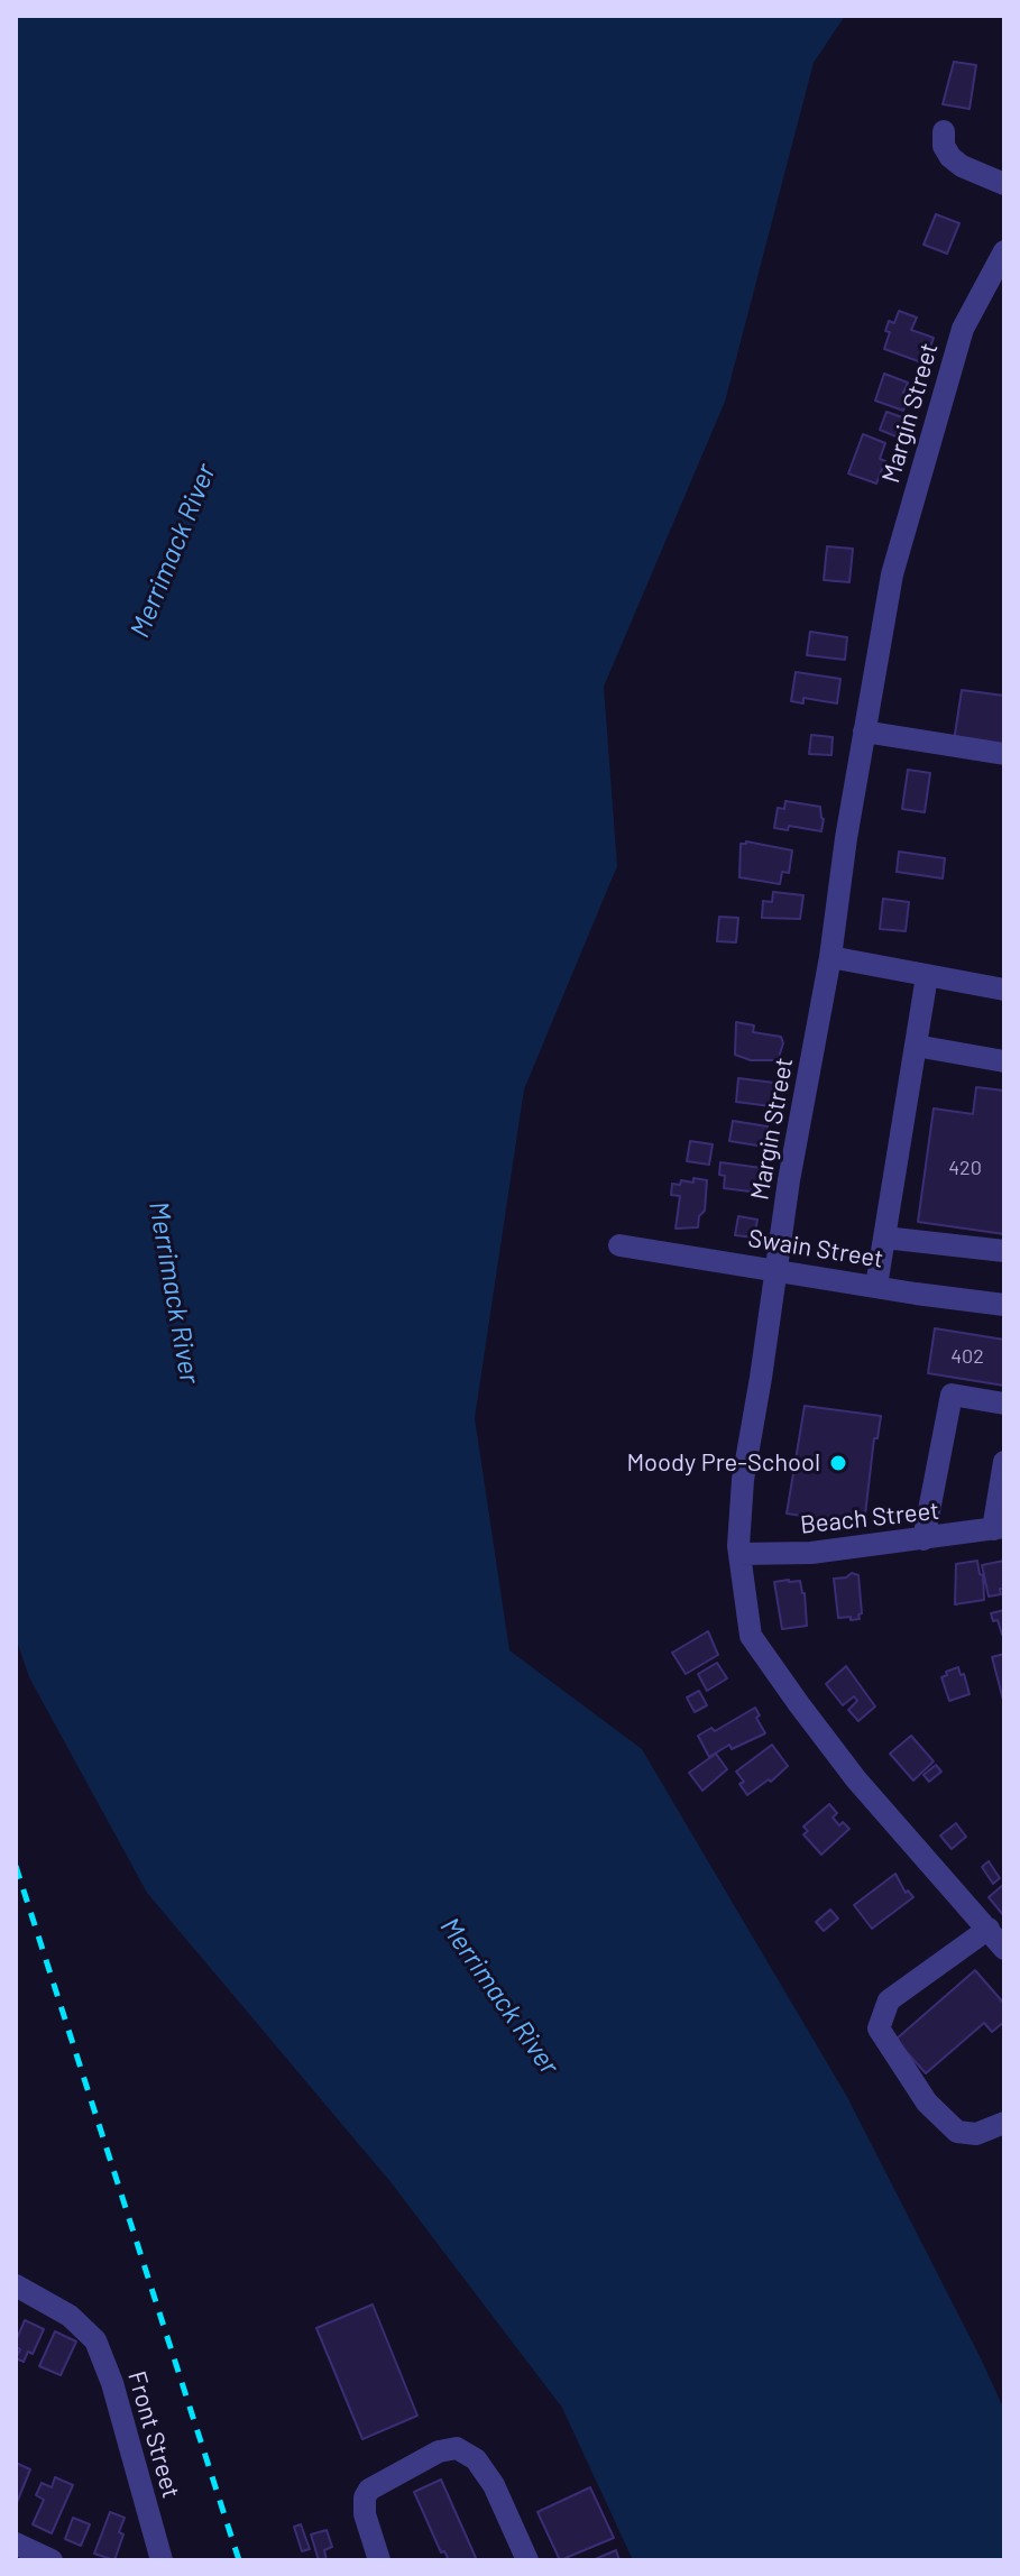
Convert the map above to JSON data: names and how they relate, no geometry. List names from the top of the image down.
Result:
{
  "streets": {
    "street": [
      "Margin Street",
      "Swain Street",
      "Beach Street",
      "Front Street"
    ]
  },
  "crossings": [
    ["Margin Street", "Swain Street"],
    ["Margin Street", "Beach Street"]
  ],
  "water": ["Merrimack River"],
  "places": ["Moody Pre-School"],
  "house_numbers": ["420", "402"]
}
